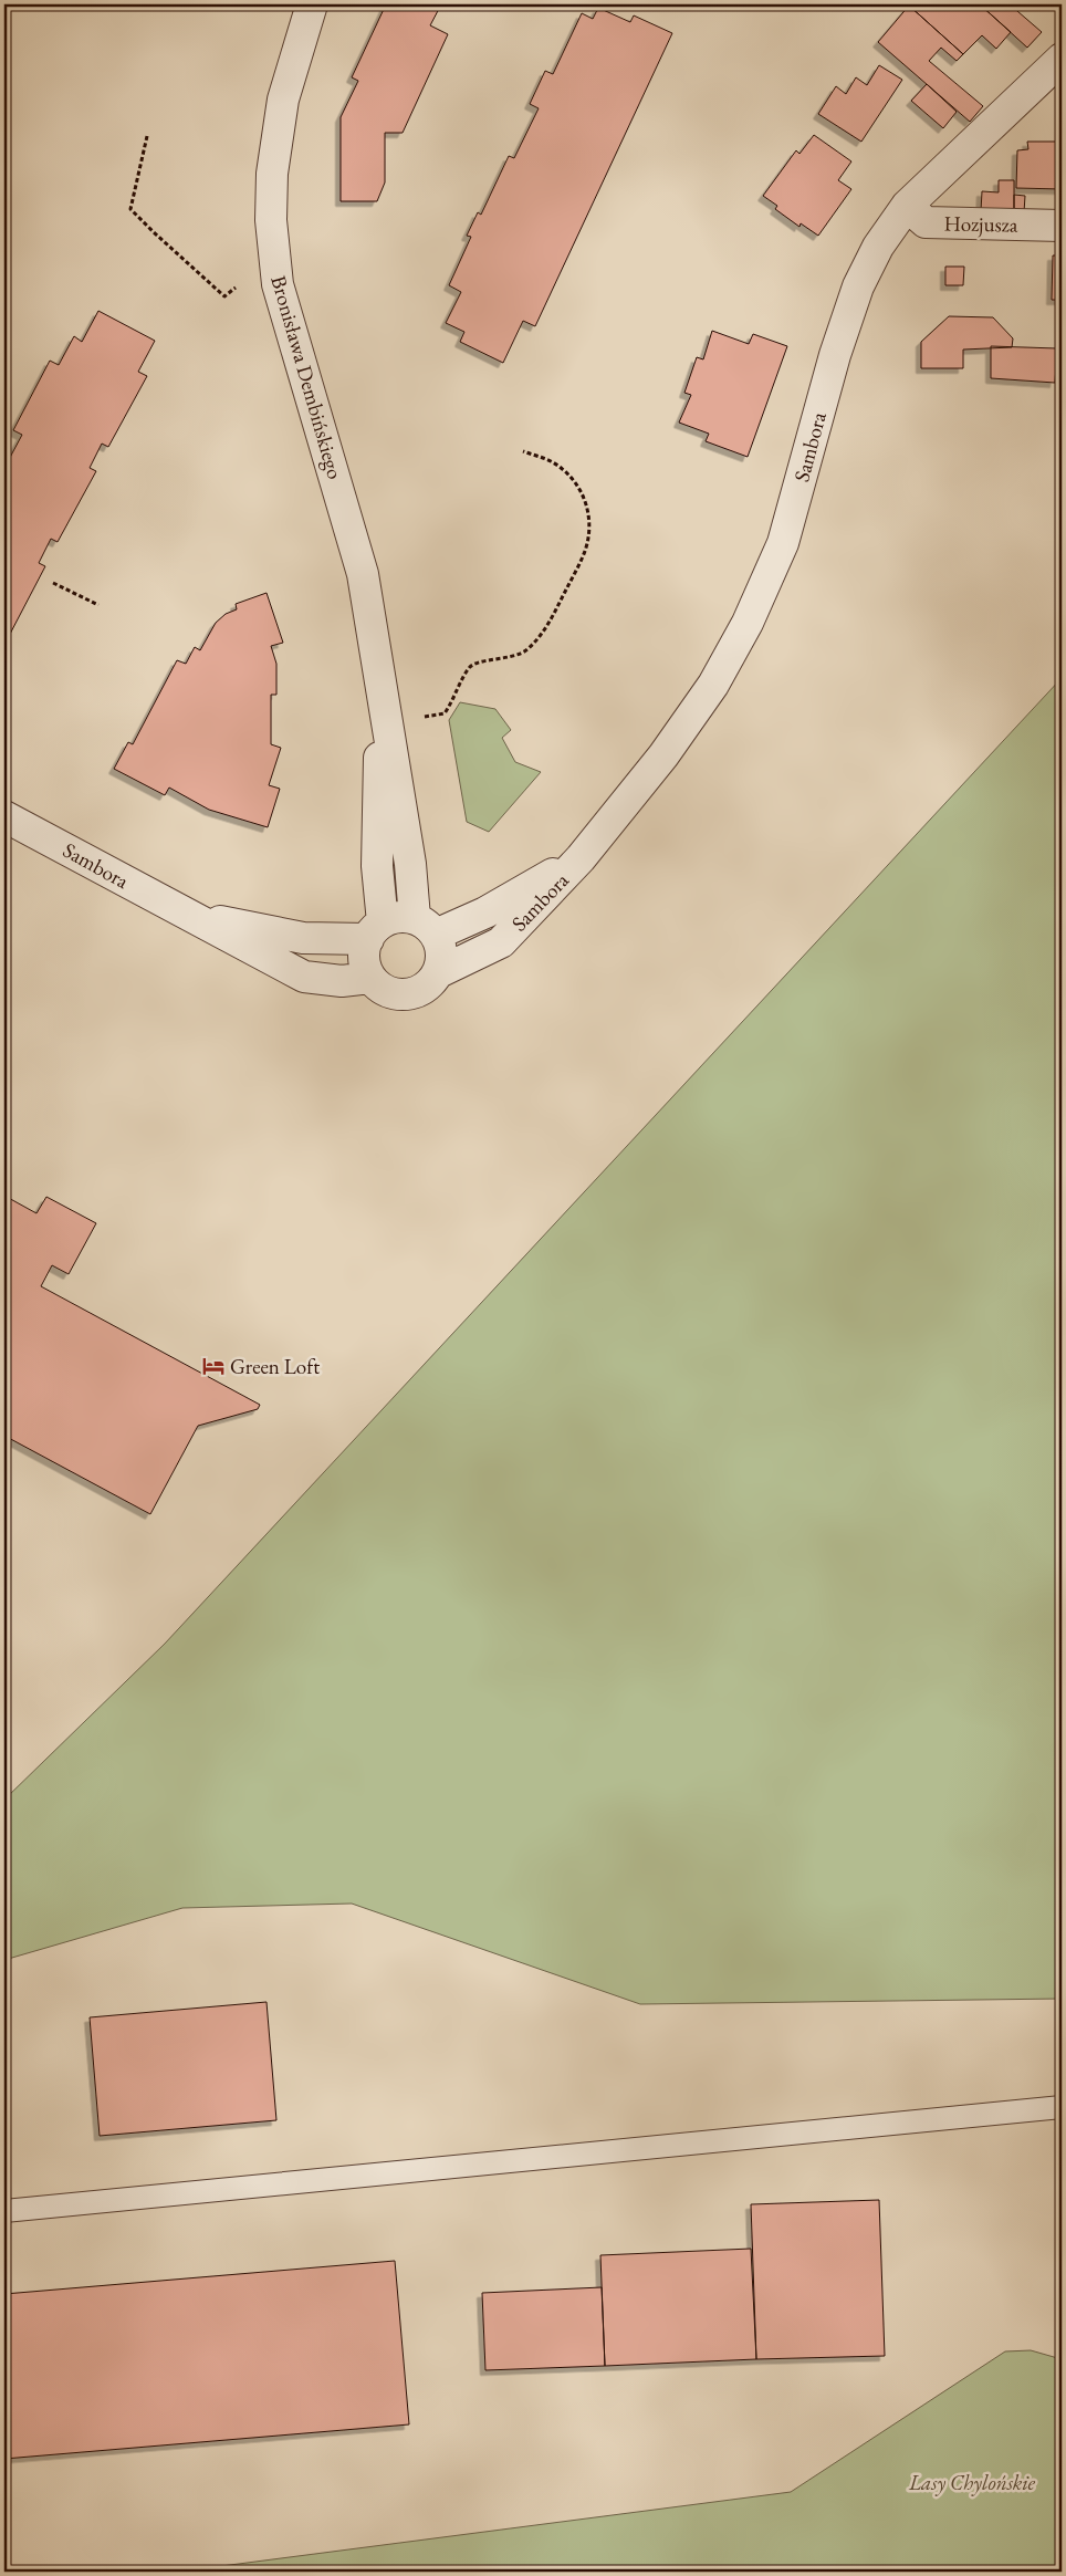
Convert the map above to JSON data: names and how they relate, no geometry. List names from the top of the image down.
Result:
{
  "streets": {
    "street": ["Hozjusza", "Bronisława Dembińskiego", "Sambora"]
  },
  "crossings": [
    ["Hozjusza", "Sambora"],
    ["Bronisława Dembińskiego", "Sambora"]
  ],
  "parks": ["Lasy Chylońskie"],
  "places": {
    "hotel": ["Green Loft"]
  }
}
